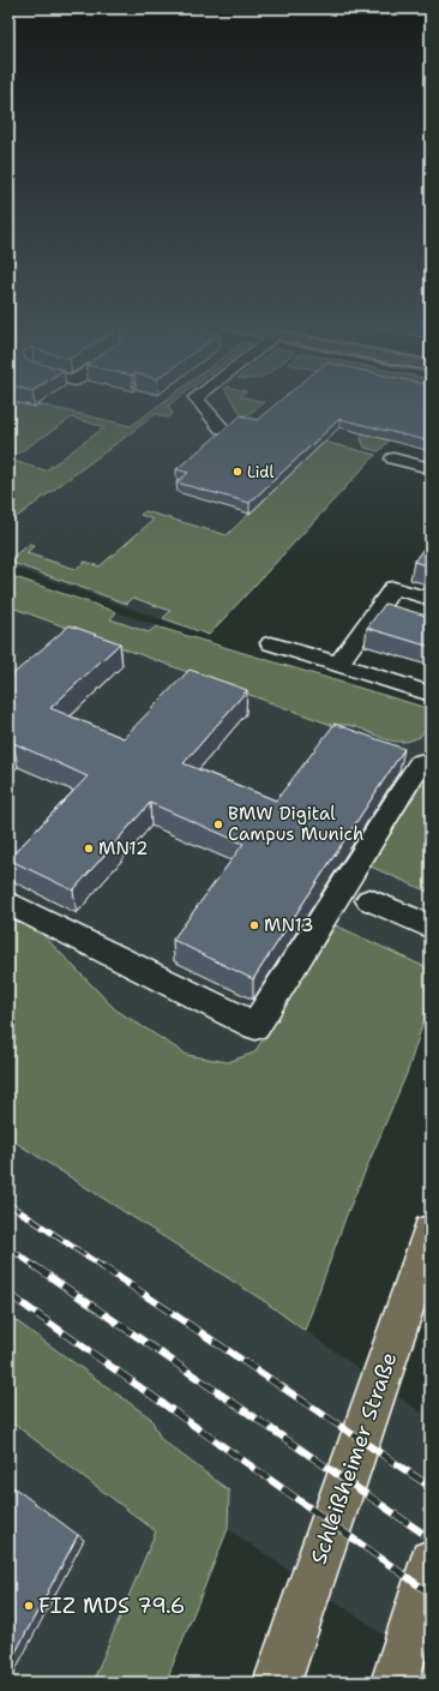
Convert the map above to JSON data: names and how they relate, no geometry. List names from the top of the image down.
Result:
{
  "streets": {
    "main road": ["Schleißheimer Straße"]
  },
  "places": [
    "Lidl",
    "BMW Digital Campus Munich",
    "MN12",
    "MN13",
    "FIZ MDS 79.6"
  ]
}
